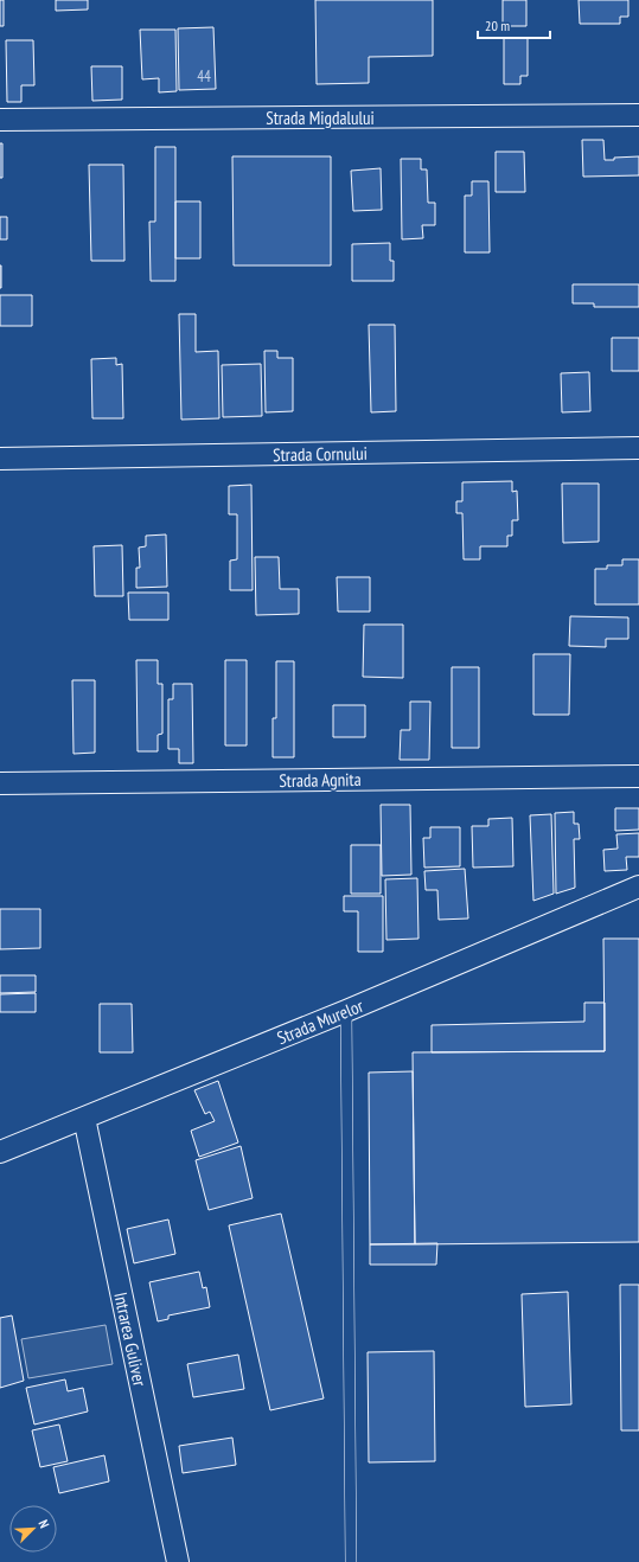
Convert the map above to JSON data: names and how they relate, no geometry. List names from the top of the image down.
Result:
{
  "streets": {
    "street": [
      "Strada Migdalului",
      "Strada Cornului",
      "Strada Agnita",
      "Strada Murelor",
      "Intrarea Guliver"
    ]
  },
  "crossings": [
    ["Strada Murelor", "Intrarea Guliver"]
  ],
  "house_numbers": ["44"],
  "scale_bar": "20 m",
  "north": "top right"
}
